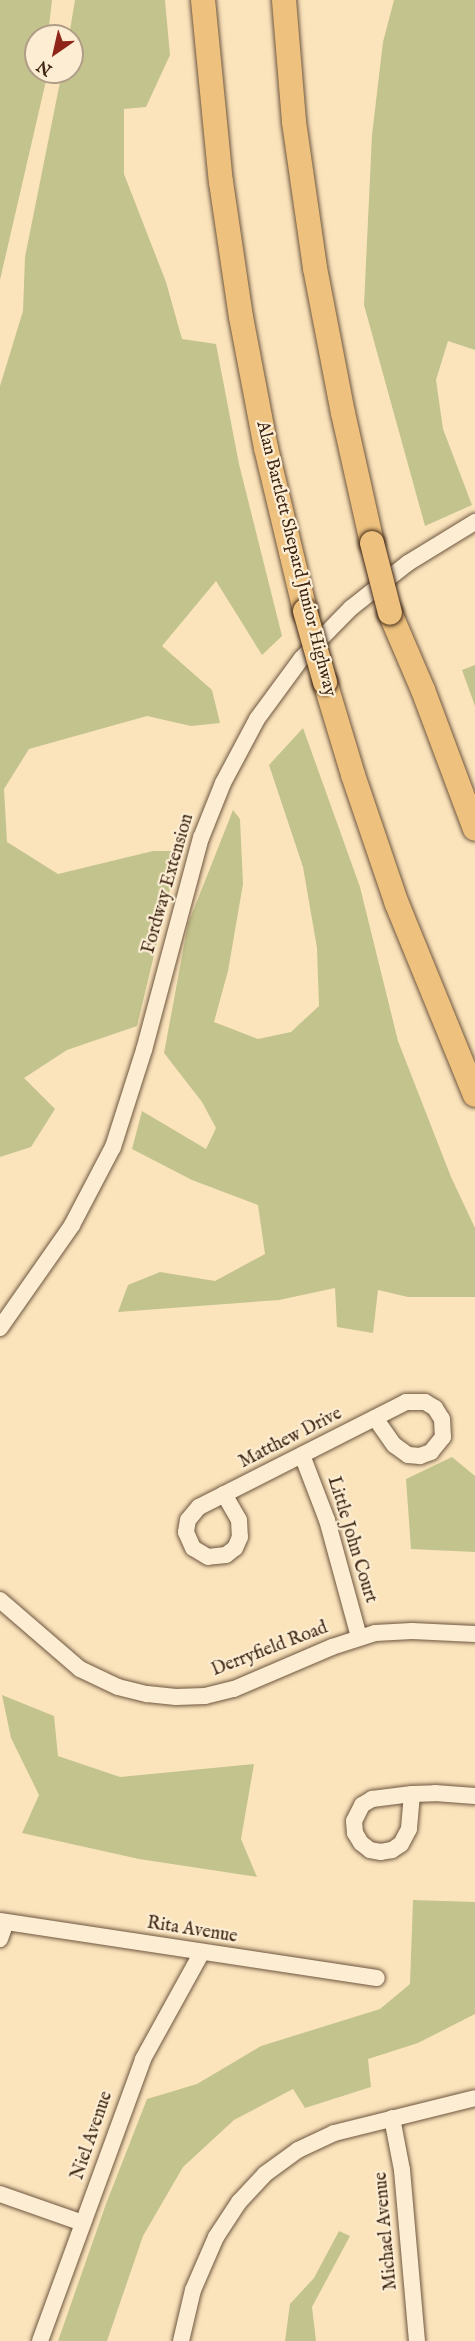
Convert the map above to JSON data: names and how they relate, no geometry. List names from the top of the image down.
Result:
{
  "streets": {
    "highway": ["Alan Bartlett Shepard Junior Highway"],
    "street": [
      "Fordway Extension",
      "Matthew Drive",
      "Little John Court",
      "Derryfield Road",
      "Rita Avenue",
      "Niel Avenue",
      "Michael Avenue"
    ]
  },
  "crossings": [
    ["Matthew Drive", "Little John Court"],
    ["Little John Court", "Derryfield Road"],
    ["Rita Avenue", "Niel Avenue"]
  ],
  "north": "bottom left"
}
